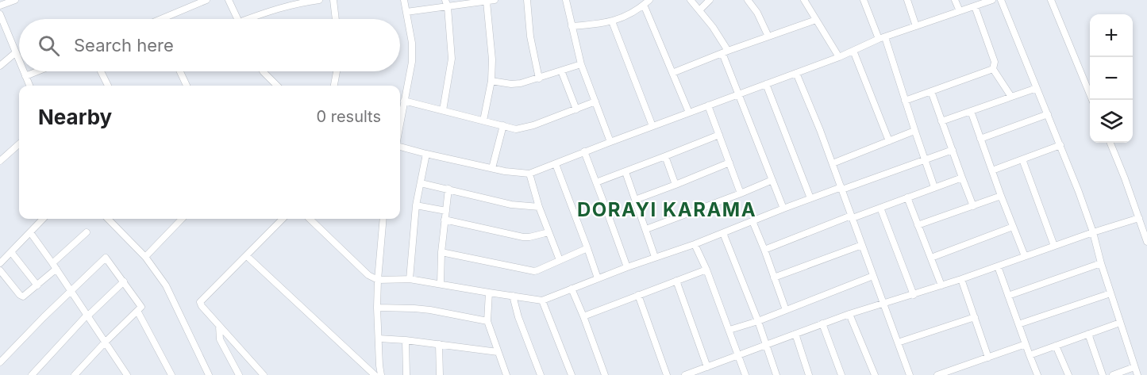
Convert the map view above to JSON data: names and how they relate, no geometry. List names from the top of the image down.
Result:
{
  "districts": ["DORAYI KARAMA"],
  "page": {
    "map_buttons": ["+", "−"],
    "search": "Search here",
    "heading": ["Nearby", "0 results"]
  }
}
